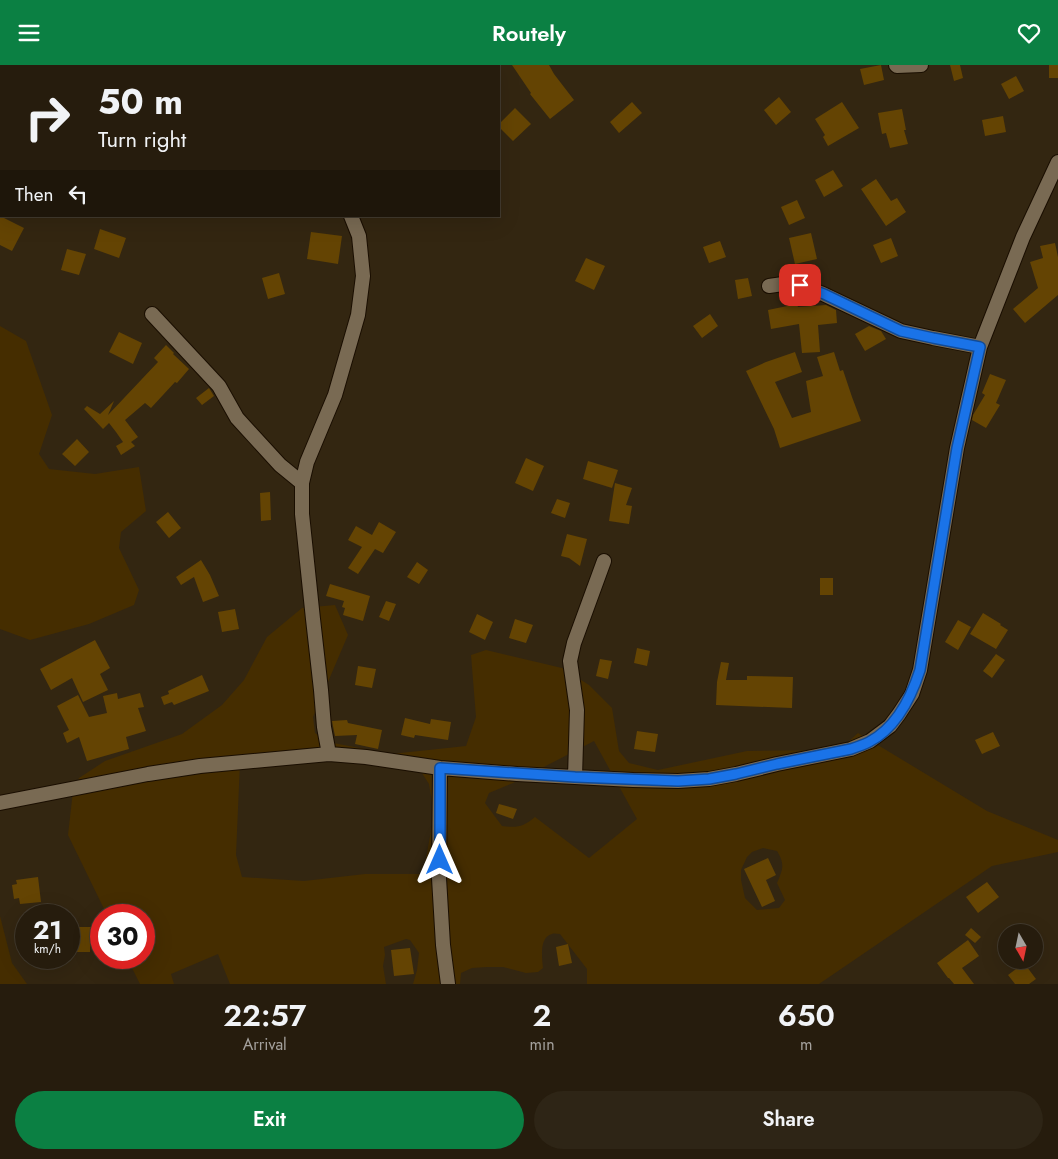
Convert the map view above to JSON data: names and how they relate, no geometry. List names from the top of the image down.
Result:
{
  "north": "bottom",
  "page": {
    "header": "Routely",
    "turn": ["50 m", "Turn right"],
    "then": "Then",
    "speed": "21 km/h",
    "limit": "30",
    "eta": [
      "22:57",
      "Arrival",
      "2",
      "min",
      "650",
      "m"
    ],
    "buttons": ["Exit", "Share"]
  }
}
